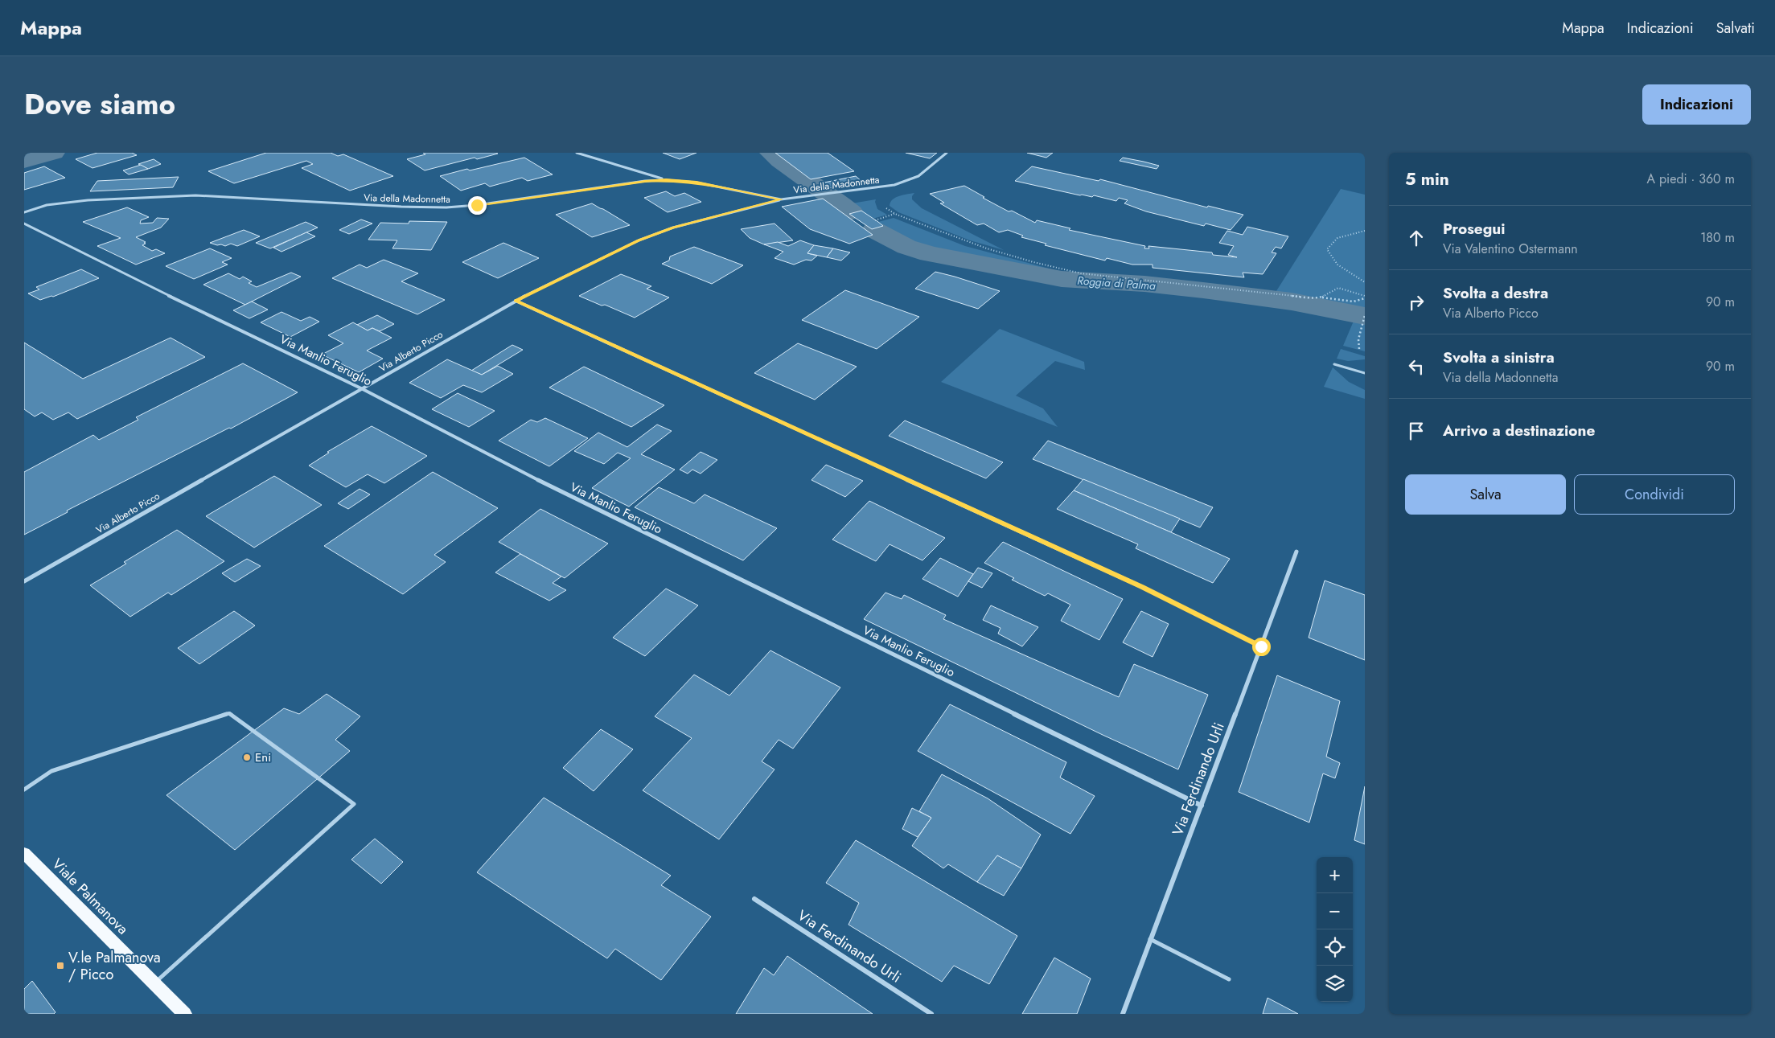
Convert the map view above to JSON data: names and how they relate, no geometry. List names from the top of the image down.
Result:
{
  "streets": {
    "main road": ["Viale Palmanova"],
    "street": [
      "Via della Madonnetta",
      "Via Alberto Picco",
      "Via Manlio Feruglio",
      "Via Ferdinando Urli"
    ]
  },
  "crossings": [
    ["Via della Madonnetta", "Via Alberto Picco"],
    ["Via Alberto Picco", "Via Manlio Feruglio"],
    ["Via Manlio Feruglio", "Via Ferdinando Urli"]
  ],
  "water": ["Roggia di Palma"],
  "places": {
    "other": ["Eni"],
    "transit": ["V.le Palmanova / Picco"]
  },
  "page": {
    "header": "Mappa",
    "nav": ["Mappa", "Indicazioni", "Salvati"],
    "title": "Dove siamo",
    "buttons": [
      "Indicazioni",
      ["Salva", "Condividi"]
    ],
    "heading": ["5 min", "A piedi · 360 m"],
    "list": [
      ["Prosegui", "Via Valentino Ostermann", "180 m"],
      ["Svolta a destra", "Via Alberto Picco", "90 m"],
      ["Svolta a sinistra", "Via della Madonnetta", "90 m"],
      "Arrivo a destinazione"
    ],
    "map_buttons": ["+", "−"]
  }
}
